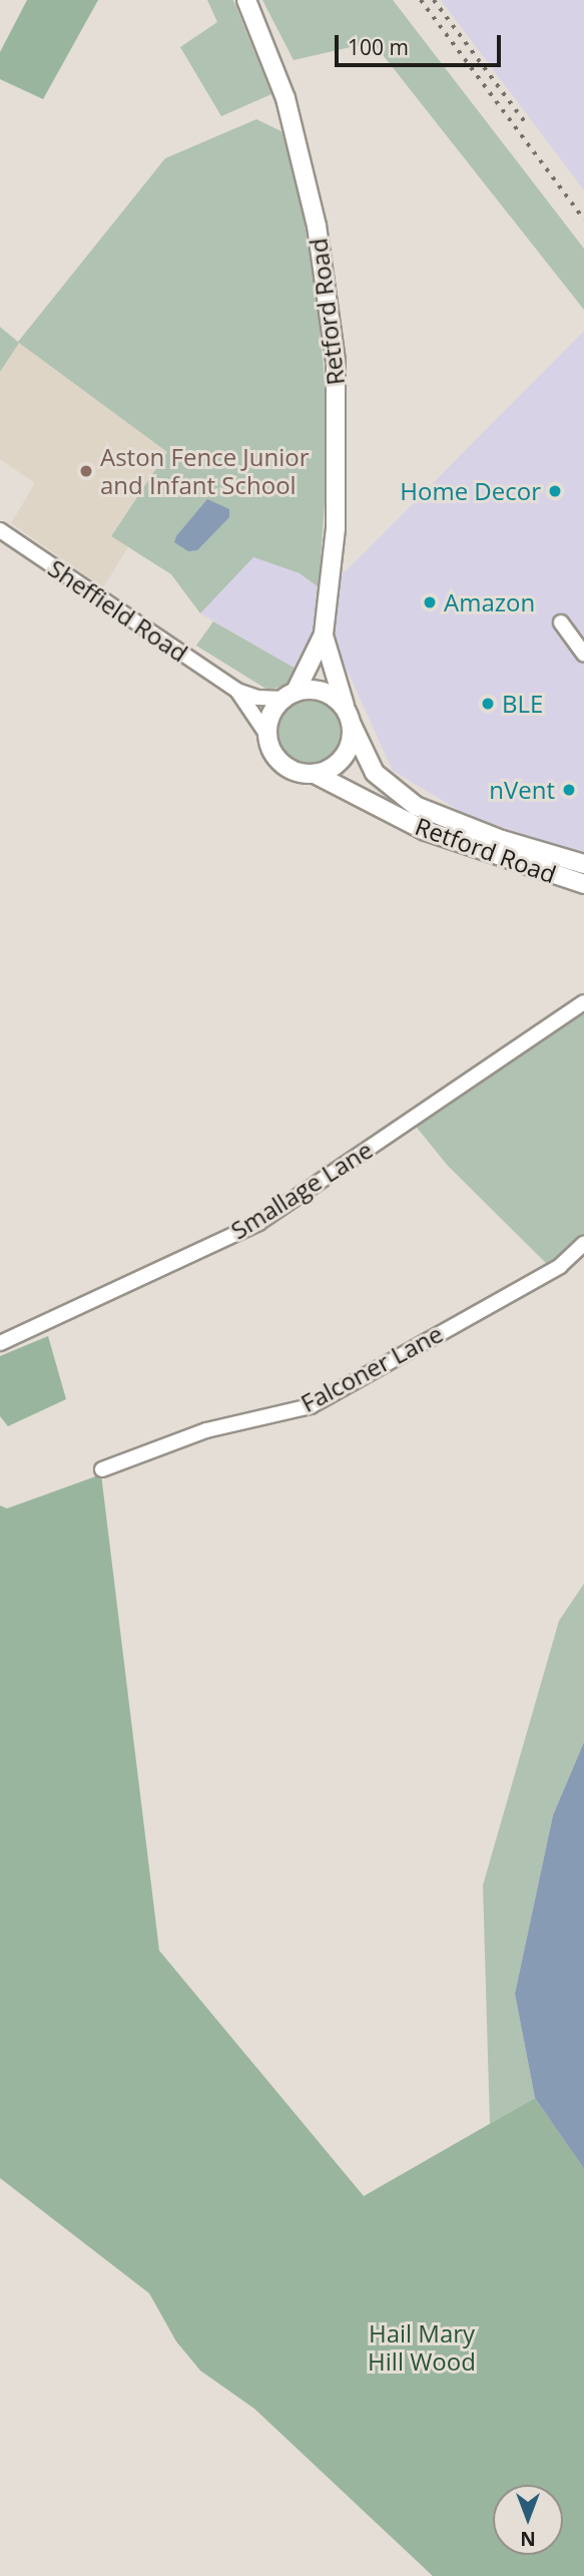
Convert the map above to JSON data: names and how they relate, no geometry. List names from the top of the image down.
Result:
{
  "streets": {
    "main road": ["Retford Road"],
    "street": ["Sheffield Road", "Smallage Lane", "Falconer Lane"]
  },
  "crossings": [
    ["Retford Road", "Sheffield Road"]
  ],
  "parks": ["Hail Mary Hill Wood"],
  "places": [
    "Aston Fence Junior and Infant School",
    "Home Decor",
    "Amazon",
    "BLE",
    "nVent"
  ],
  "scale_bar": "100 m",
  "north": "bottom"
}
